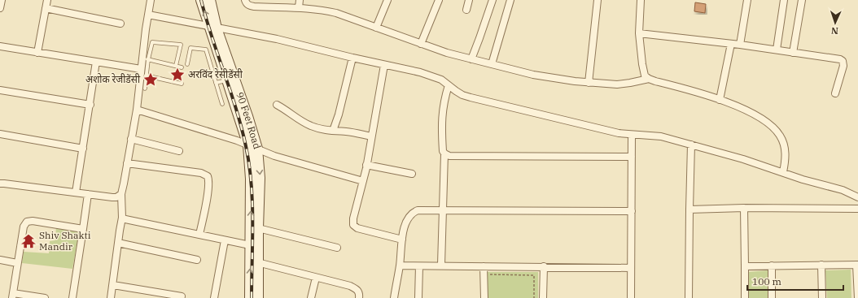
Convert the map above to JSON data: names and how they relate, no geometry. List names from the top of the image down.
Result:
{
  "streets": {
    "main road": ["90 Feet Road"]
  },
  "places": {
    "place": ["अरविंद रेसीडेंसी", "अशोक रेजीडेंसी"],
    "temple": ["Shiv Shakti Mandir"]
  },
  "scale_bar": "100 m",
  "north": "bottom"
}
